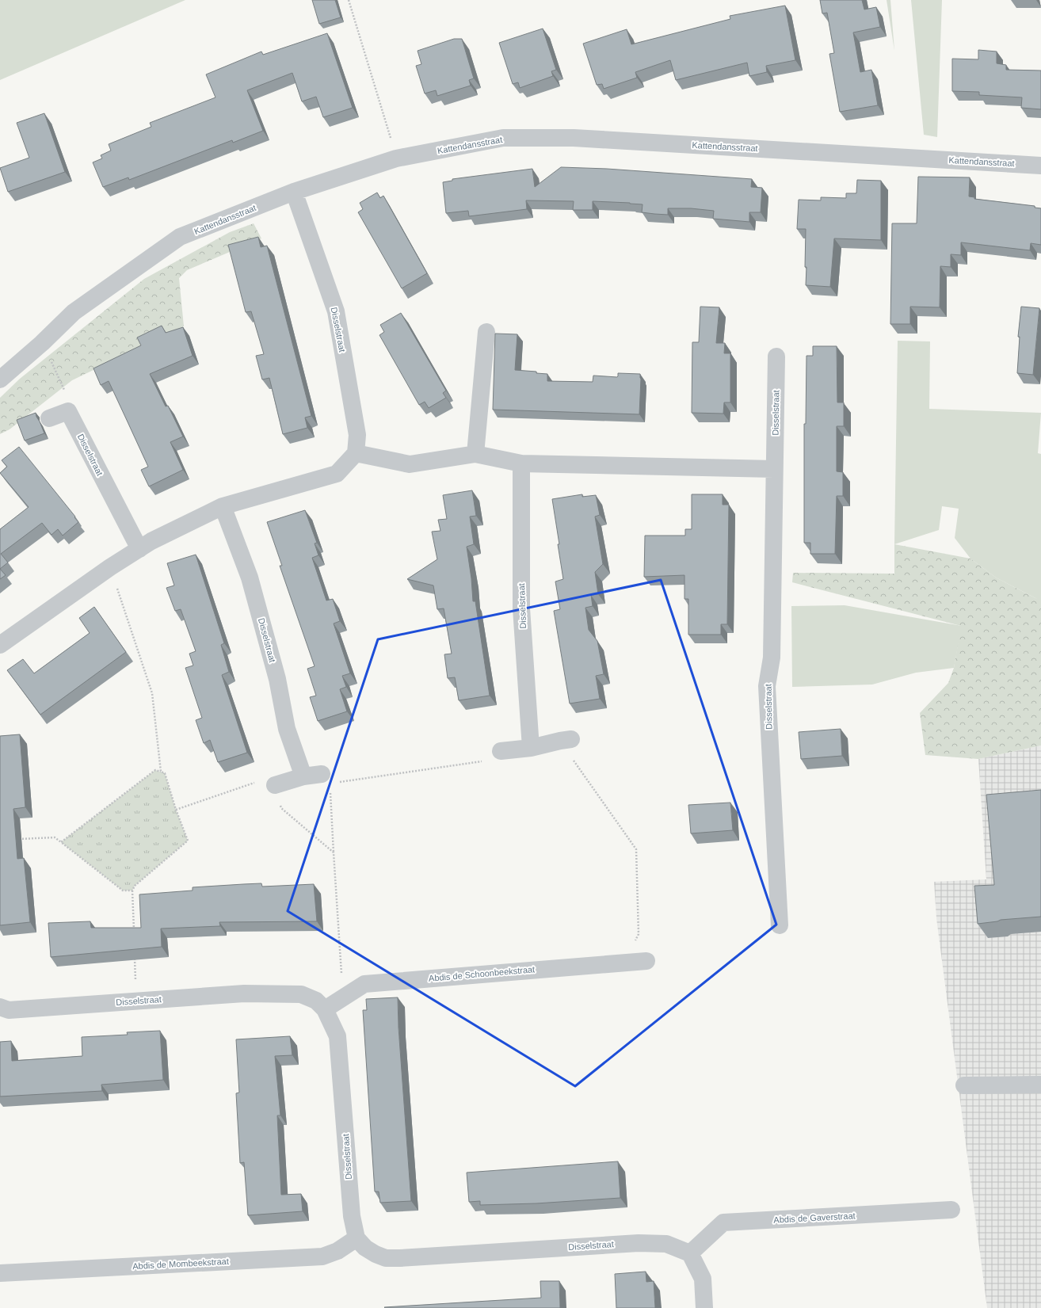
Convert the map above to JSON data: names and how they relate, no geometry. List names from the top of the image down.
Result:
{
  "streets": {
    "street": [
      "Kattendansstraat",
      "Disselstraat",
      "Abdis de Schoonbeekstraat",
      "Abdis de Gaverstraat",
      "Abdis de Mombeekstraat"
    ]
  },
  "crossings": [
    ["Kattendansstraat", "Disselstraat"],
    ["Disselstraat", "Abdis de Schoonbeekstraat"],
    ["Disselstraat", "Abdis de Gaverstraat"],
    ["Disselstraat", "Abdis de Mombeekstraat"]
  ]
}
